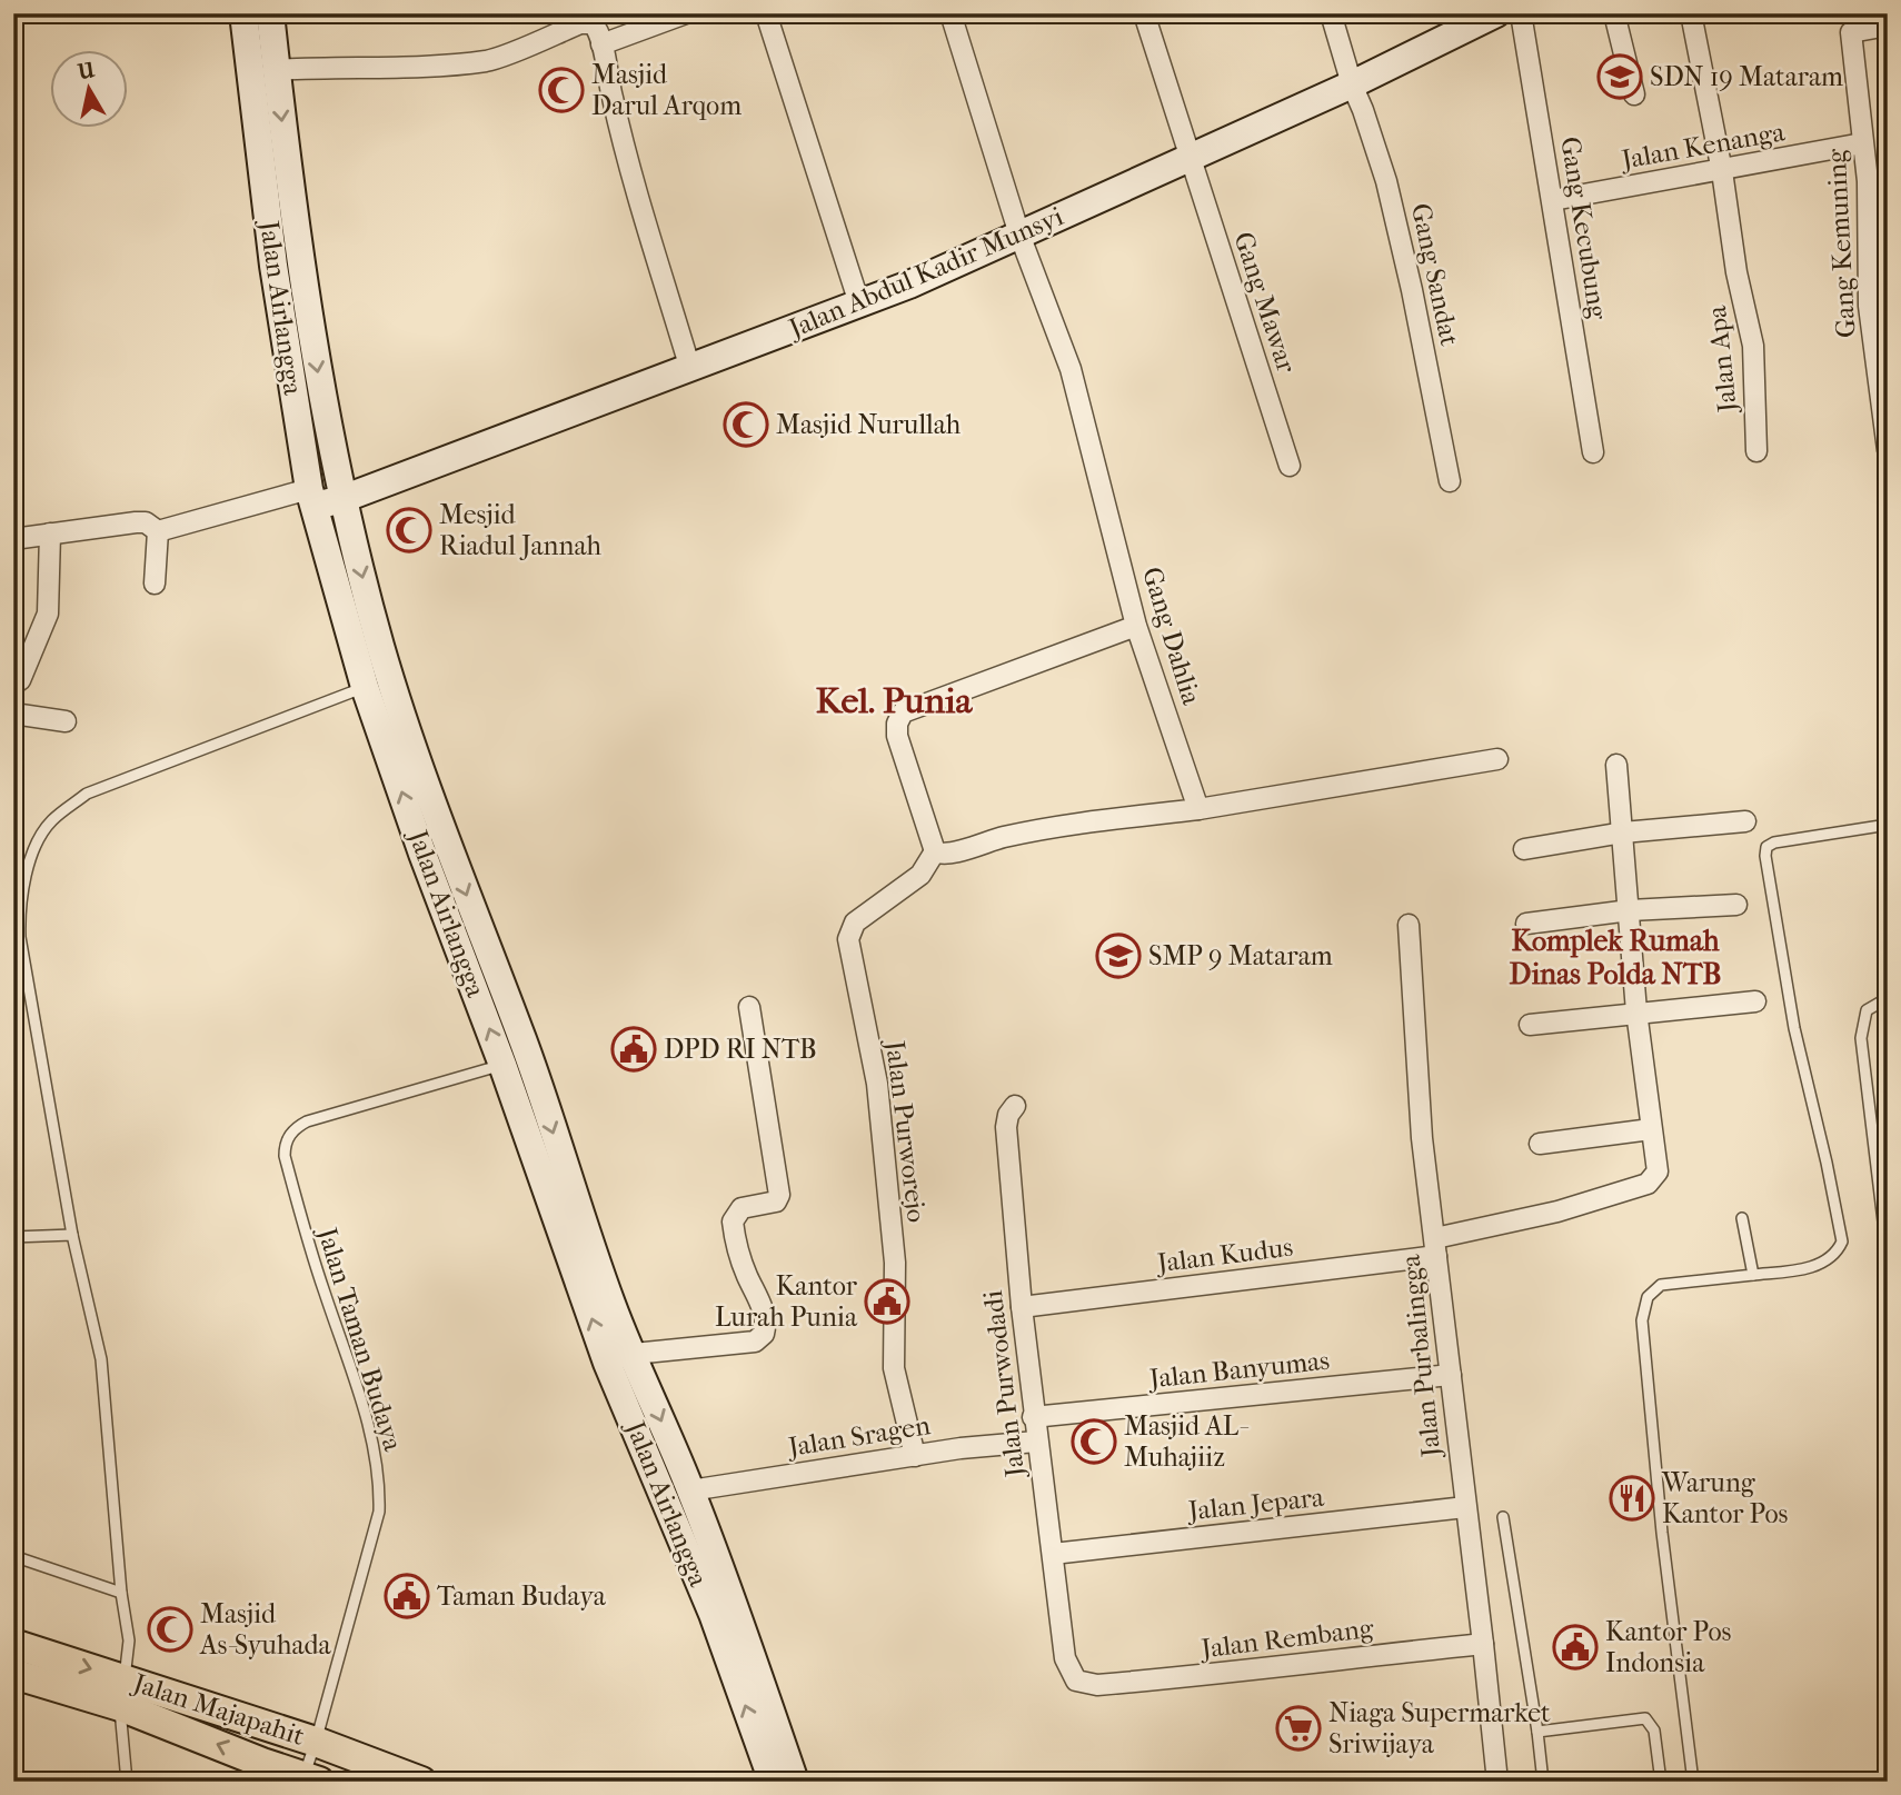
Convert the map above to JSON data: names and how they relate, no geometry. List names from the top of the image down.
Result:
{
  "streets": {
    "main road": ["Jalan Abdul Kadir Munsyi", "Jalan Airlangga", "Jalan Majapahit"],
    "street": [
      "Jalan Kenanga",
      "Gang Kecubung",
      "Gang Kemuning",
      "Gang Sandat",
      "Gang Mawar",
      "Jalan Apa",
      "Gang Dahlia",
      "Jalan Purworejo",
      "Jalan Kudus",
      "Jalan Purbalingga",
      "Jalan Banyumas",
      "Jalan Purwodadi",
      "Jalan Sragen",
      "Jalan Jepara",
      "Jalan Rembang"
    ],
    "lane": ["Jalan Taman Budaya"]
  },
  "crossings": [
    ["Jalan Kenanga", "Gang Kecubung"],
    ["Jalan Kenanga", "Gang Kemuning"],
    ["Jalan Kenanga", "Jalan Apa"],
    ["Jalan Abdul Kadir Munsyi", "Gang Sandat"],
    ["Jalan Abdul Kadir Munsyi", "Gang Mawar"],
    ["Jalan Abdul Kadir Munsyi", "Jalan Airlangga"],
    ["Jalan Abdul Kadir Munsyi", "Gang Dahlia"],
    ["Jalan Airlangga", "Jalan Taman Budaya"],
    ["Jalan Airlangga", "Jalan Sragen"],
    ["Jalan Purworejo", "Jalan Sragen"],
    ["Jalan Kudus", "Jalan Purbalingga"],
    ["Jalan Kudus", "Jalan Purwodadi"],
    ["Jalan Taman Budaya", "Jalan Majapahit"],
    ["Jalan Purbalingga", "Jalan Banyumas"],
    ["Jalan Purbalingga", "Jalan Jepara"],
    ["Jalan Purbalingga", "Jalan Rembang"],
    ["Jalan Banyumas", "Jalan Purwodadi"],
    ["Jalan Purwodadi", "Jalan Sragen"],
    ["Jalan Purwodadi", "Jalan Jepara"],
    ["Jalan Purwodadi", "Jalan Rembang"]
  ],
  "districts": ["Kel. Punia", "Komplek Rumah Dinas Polda NTB"],
  "places": {
    "school or university": ["SDN 19 Mataram", "SMP 9 Mataram"],
    "mosque": [
      "Masjid Darul Arqom",
      "Masjid Nurullah",
      "Mesjid Riadul Jannah",
      "Masjid AL- Muhajiiz",
      "Masjid As-Syuhada"
    ],
    "public building": [
      "DPD RI NTB",
      "Kantor Lurah Punia",
      "Taman Budaya",
      "Kantor Pos Indonsia"
    ],
    "restaurant": ["Warung Kantor Pos"],
    "supermarket": ["Niaga Supermarket Sriwijaya"]
  },
  "north": "top"
}
